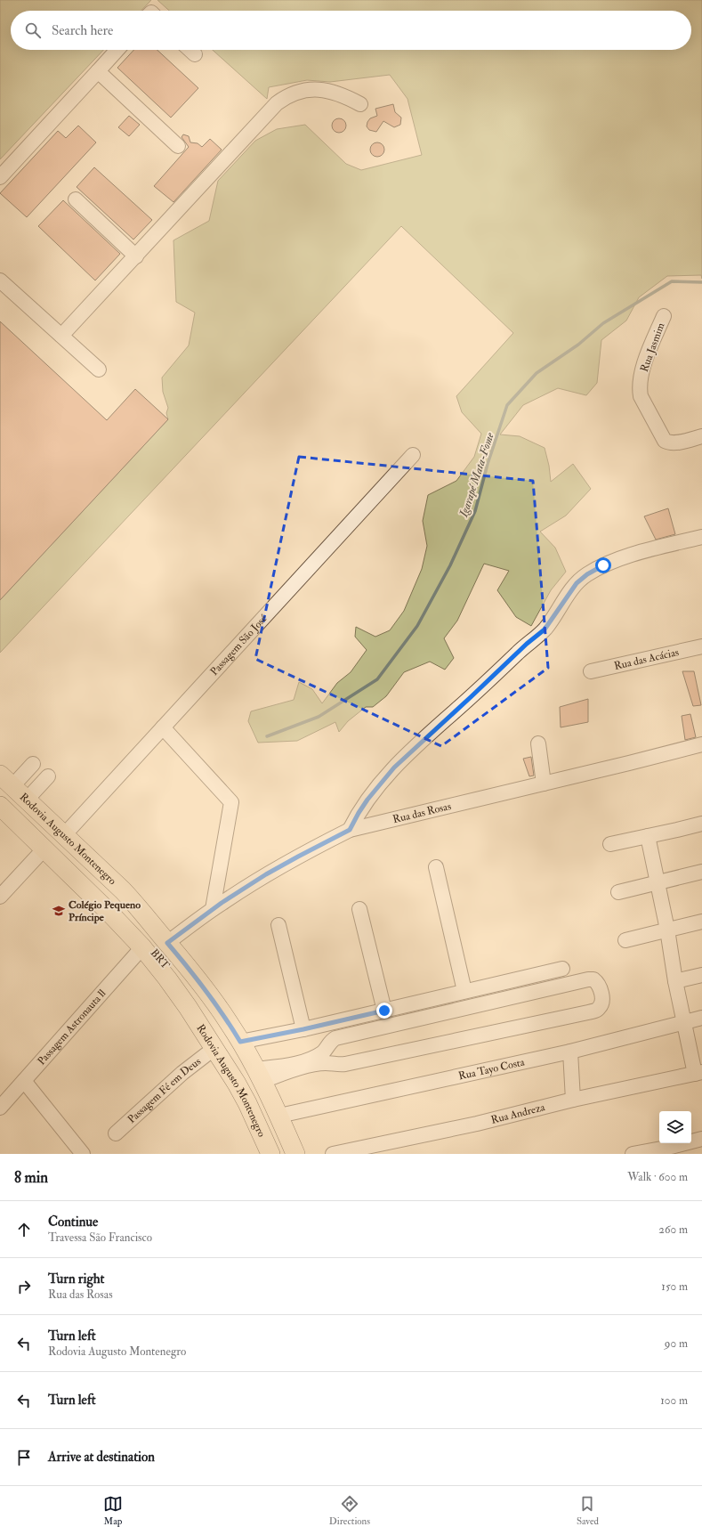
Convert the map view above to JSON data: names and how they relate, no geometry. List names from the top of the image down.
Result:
{
  "streets": {
    "main road": ["Rodovia Augusto Montenegro"],
    "street": [
      "Rua Jasmim",
      "Passagem São José",
      "Rua das Acácias",
      "Rua das Rosas",
      "BRT",
      "Passagem Astronauta ll",
      "Rua Tayo Costa",
      "Passagem Fé em Deus",
      "Rua Andreza"
    ]
  },
  "crossings": [
    ["Passagem São José", "Rodovia Augusto Montenegro"],
    ["Rua das Rosas", "Rodovia Augusto Montenegro"],
    ["Rodovia Augusto Montenegro", "BRT"],
    ["Rodovia Augusto Montenegro", "Passagem Astronauta ll"],
    ["Rodovia Augusto Montenegro", "Rua Tayo Costa"],
    ["Rodovia Augusto Montenegro", "Passagem Fé em Deus"]
  ],
  "water": ["Igarapé Mata-Fome"],
  "places": {
    "school or university": ["Colégio Pequeno Príncipe"]
  },
  "page": {
    "search": "Search here",
    "heading": ["8 min", "Walk · 600 m"],
    "list": [
      ["Continue", "Travessa São Francisco", "260 m"],
      ["Turn right", "Rua das Rosas", "150 m"],
      ["Turn left", "Rodovia Augusto Montenegro", "90 m"],
      ["Turn left", "100 m"],
      "Arrive at destination"
    ],
    "nav": ["Map", "Directions", "Saved"]
  }
}
